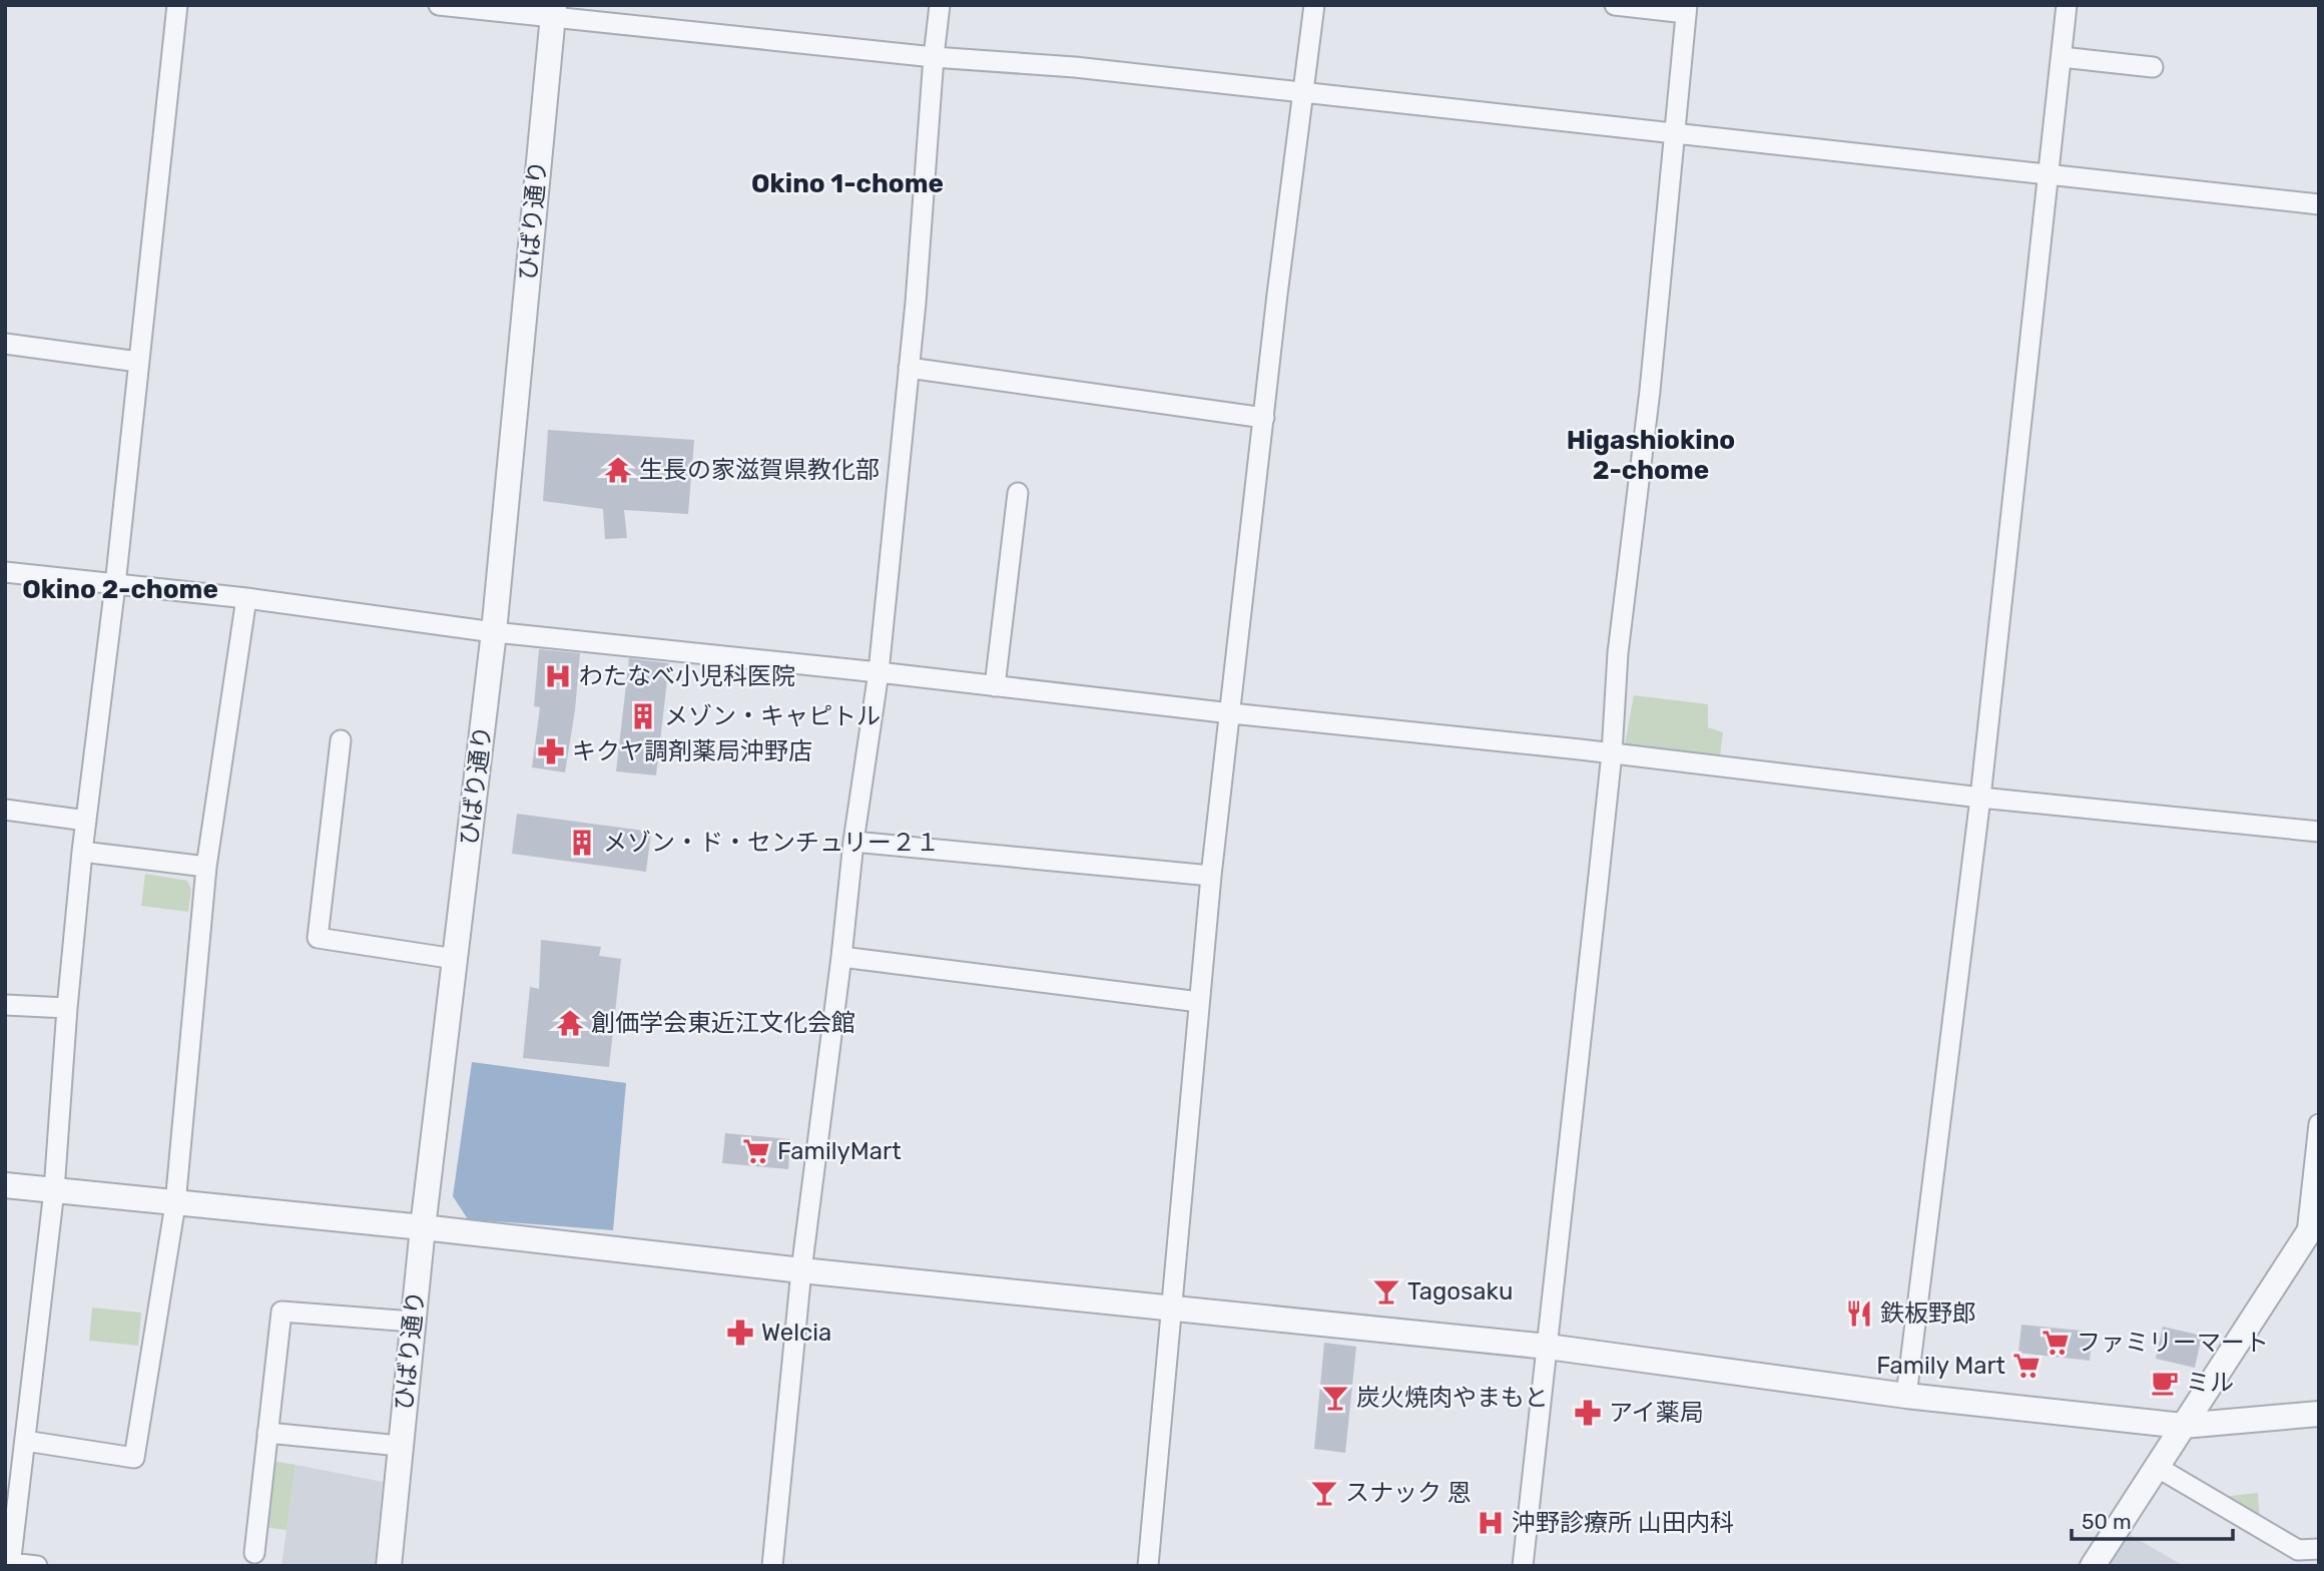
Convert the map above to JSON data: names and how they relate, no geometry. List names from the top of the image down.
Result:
{
  "streets": {
    "street": ["ひばり通り"]
  },
  "districts": ["Okino 1-chome", "Higashiokino 2-chome", "Okino 2-chome"],
  "places": {
    "temple": ["生長の家滋賀県教化部", "創価学会東近江文化会館"],
    "hospital": ["わたなべ小児科医院", "沖野診療所 山田内科"],
    "building": ["メゾン・キャピトル", "メゾン・ド・センチュリー２１"],
    "pharmacy": ["キクヤ調剤薬局沖野店", "Welcia", "アイ薬局"],
    "supermarket": ["FamilyMart", "ファミリーマート", "Family Mart"],
    "bar": ["Tagosaku", "炭火焼肉やまもと", "スナック 恩"],
    "restaurant": ["鉄板野郎"],
    "cafe": ["ミル"]
  },
  "scale_bar": "50 m"
}
